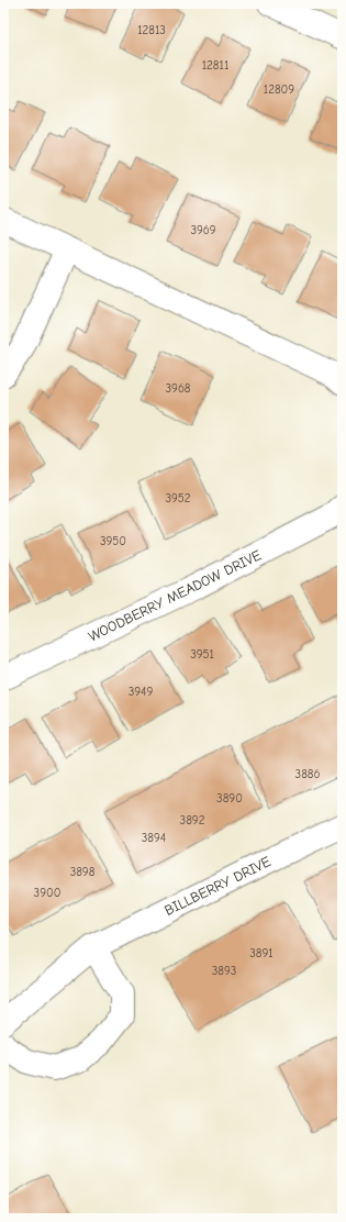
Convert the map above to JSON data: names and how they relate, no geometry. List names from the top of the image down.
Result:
{
  "streets": {
    "street": ["WOODBERRY MEADOW DRIVE", "BILLBERRY DRIVE"]
  },
  "house_numbers": [
    "12813",
    "12811",
    "12809",
    "3969",
    "3968",
    "3952",
    "3950",
    "3951",
    "3949",
    "3886",
    "3890",
    "3892",
    "3894",
    "3898",
    "3900",
    "3891",
    "3893"
  ]
}
